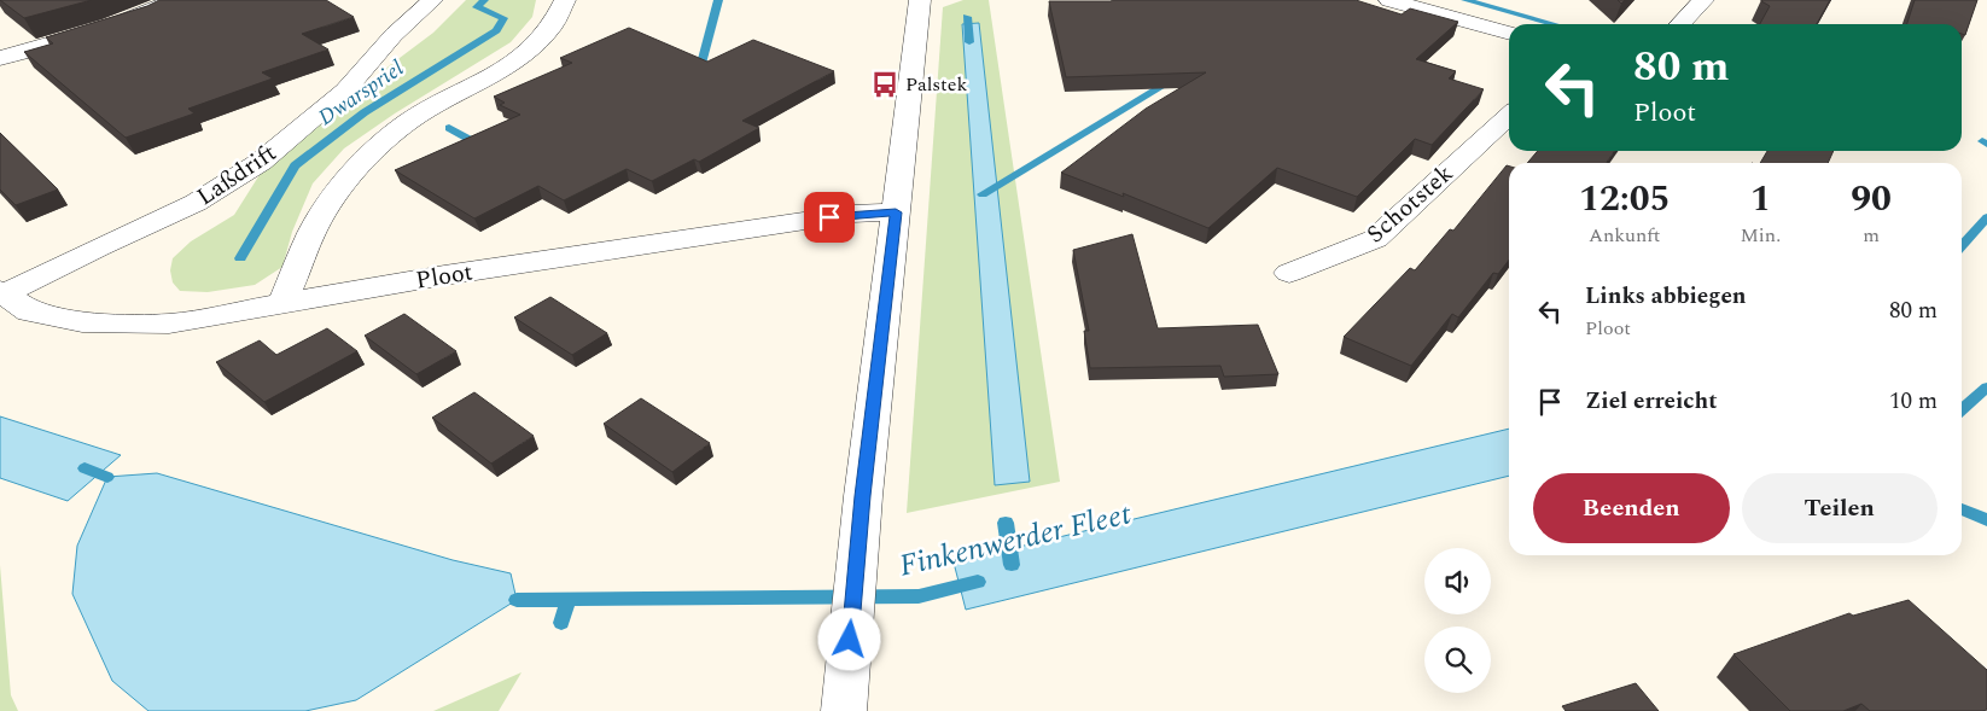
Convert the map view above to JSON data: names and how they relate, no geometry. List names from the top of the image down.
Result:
{
  "streets": {
    "street": ["Laßdrift", "Schotstek", "Ploot"]
  },
  "crossings": [
    ["Laßdrift", "Ploot"]
  ],
  "water": ["Dwarspriel", "Finkenwerder Fleet"],
  "places": {
    "bus stop": ["Palstek"]
  },
  "page": {
    "turn": ["80 m", "Ploot"],
    "eta": [
      "12:05",
      "Ankunft",
      "1",
      "Min.",
      "90",
      "m"
    ],
    "list": [
      {
        "name": "Links abbiegen",
        "note": "Ploot",
        "value": "80 m"
      },
      {
        "name": "Ziel erreicht",
        "value": "10 m"
      }
    ],
    "buttons": ["Beenden", "Teilen"]
  }
}
